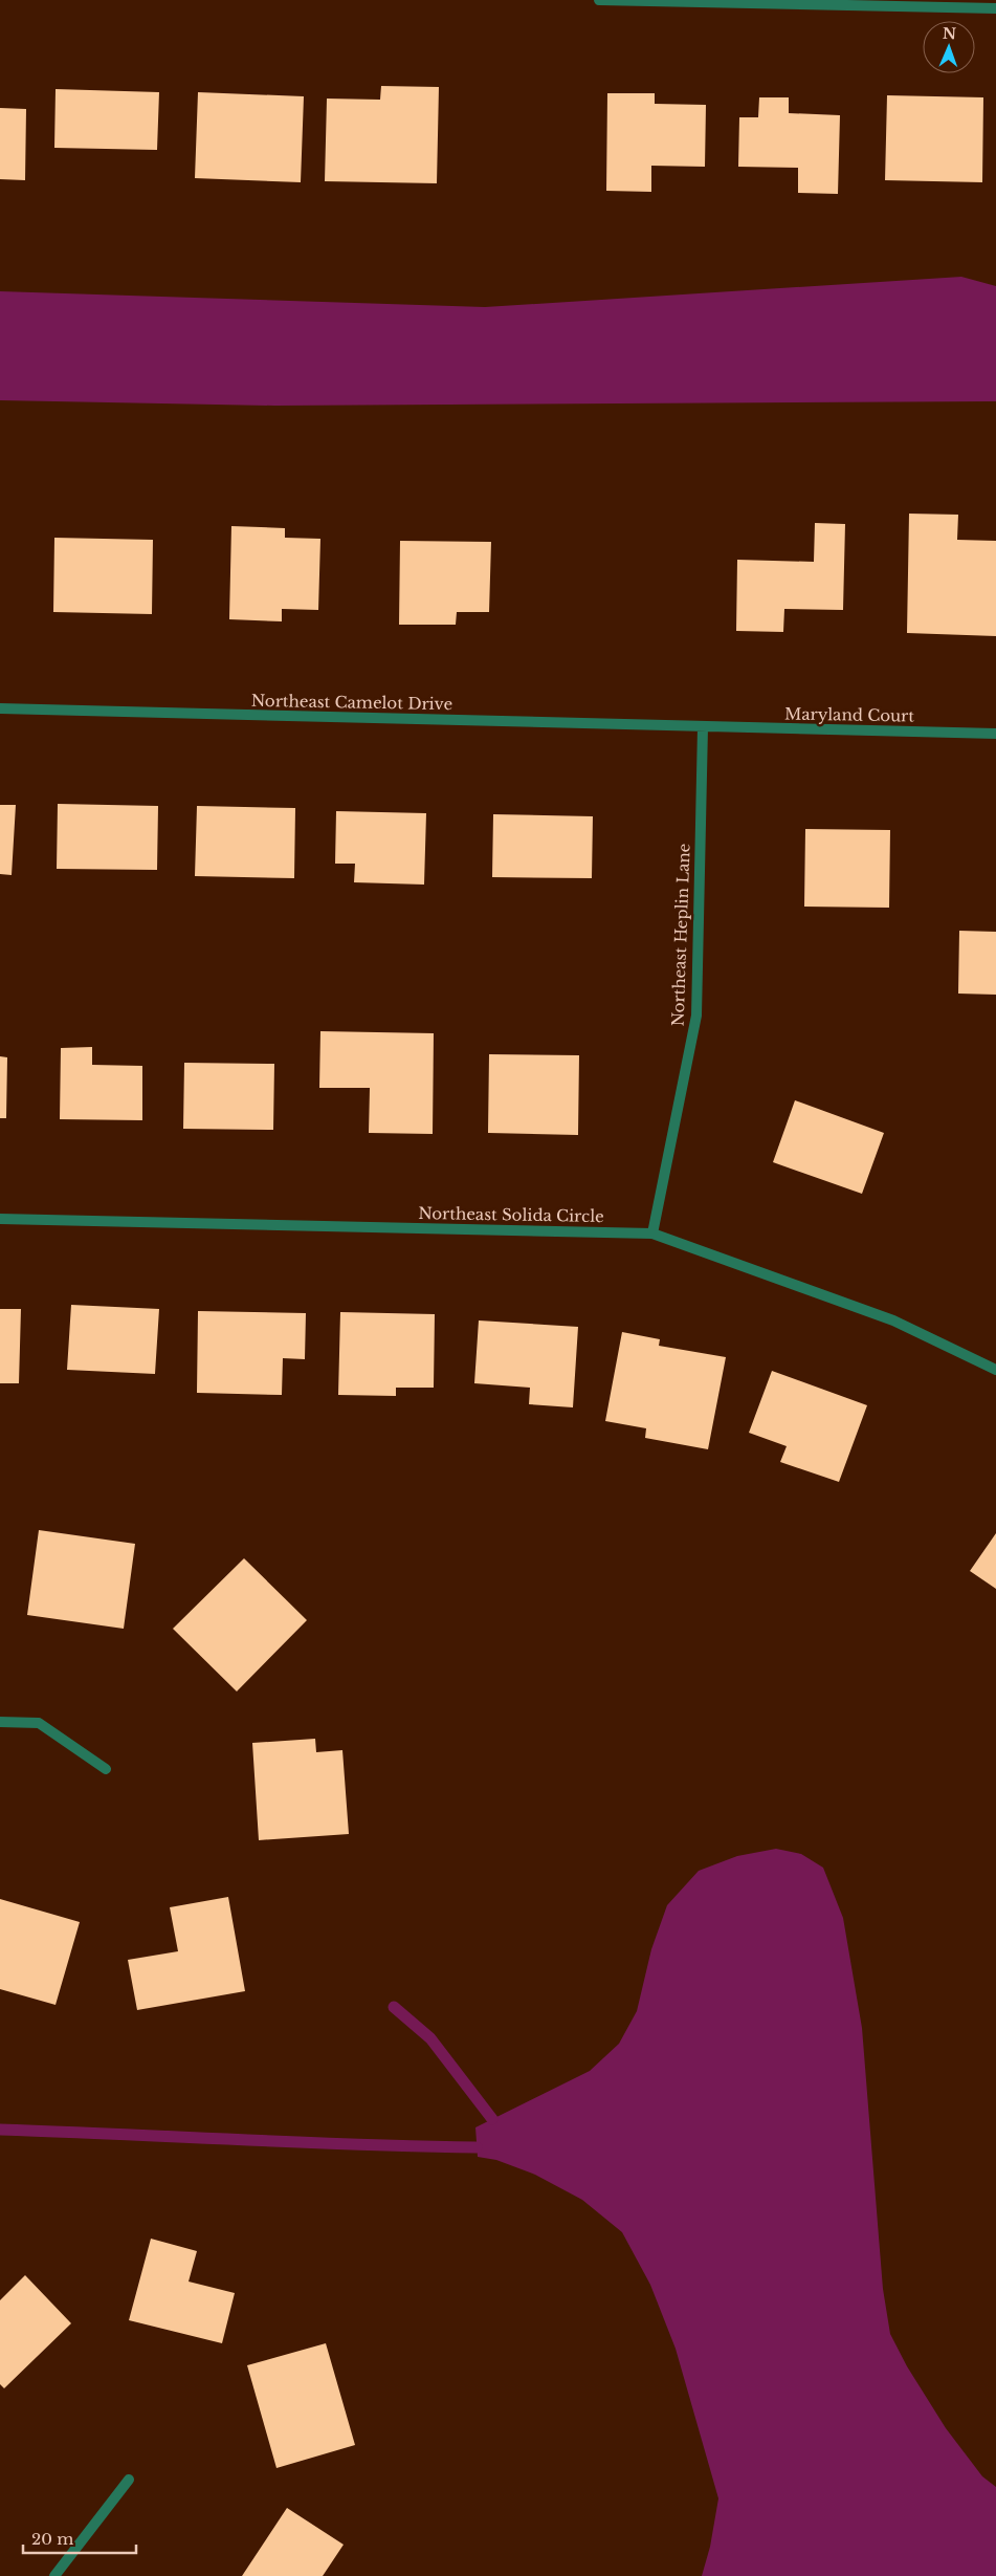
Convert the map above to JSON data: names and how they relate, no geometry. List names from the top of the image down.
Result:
{
  "streets": {
    "street": [
      "Northeast Camelot Drive",
      "Maryland Court",
      "Northeast Heplin Lane",
      "Northeast Solida Circle"
    ]
  },
  "crossings": [
    ["Northeast Camelot Drive", "Maryland Court"],
    ["Northeast Camelot Drive", "Northeast Heplin Lane"],
    ["Maryland Court", "Northeast Heplin Lane"],
    ["Northeast Heplin Lane", "Northeast Solida Circle"]
  ],
  "scale_bar": "20 m",
  "north": "top"
}
